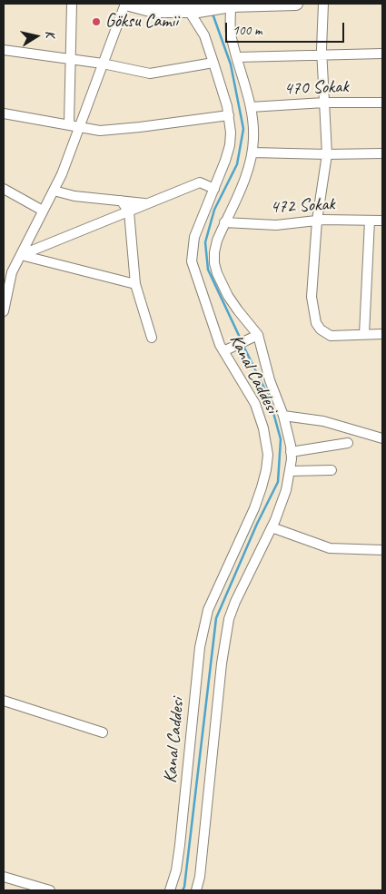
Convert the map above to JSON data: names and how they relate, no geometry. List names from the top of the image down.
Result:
{
  "streets": {
    "street": ["470 Sokak", "472 Sokak", "Kanal Caddesi"]
  },
  "places": ["Göksu Camii"],
  "scale_bar": "100 m",
  "north": "right"
}
